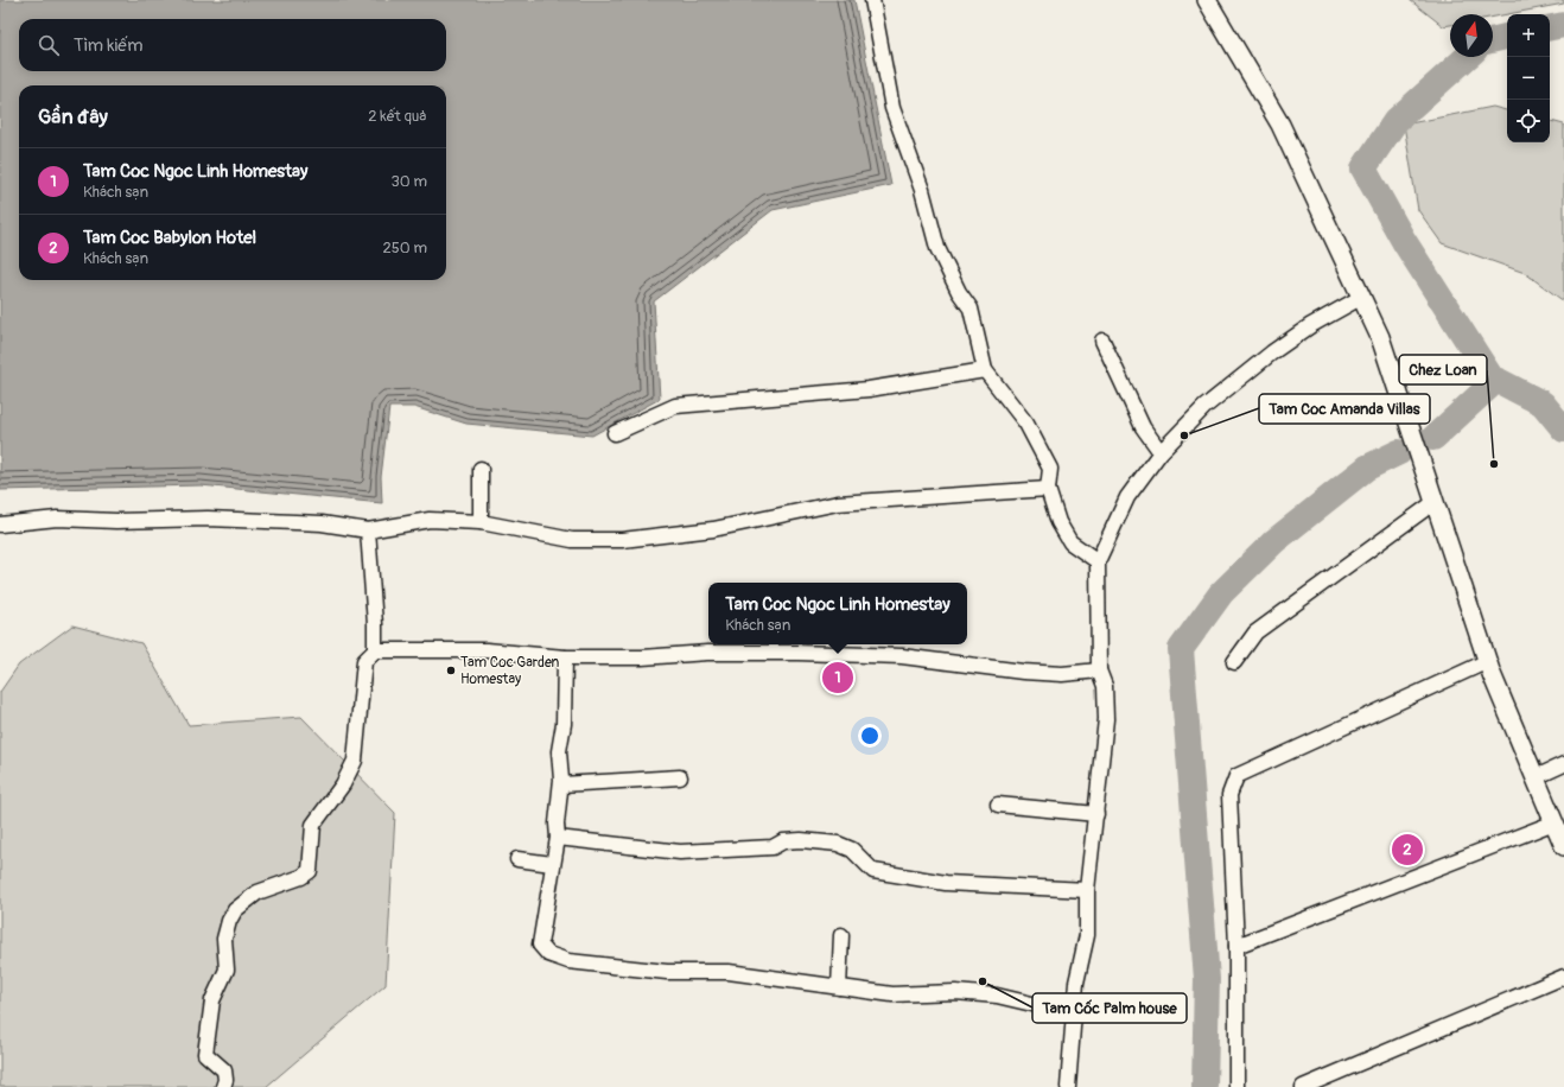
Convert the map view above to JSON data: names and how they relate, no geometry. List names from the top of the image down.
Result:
{
  "places": [
    "Tam Coc Amanda Villas",
    "Chez Loan",
    "Tam Coc Garden Homestay",
    "Tam Cốc Palm house"
  ],
  "north": "top",
  "page": {
    "map_buttons": ["+", "−"],
    "search": "Tìm kiếm",
    "heading": ["Gần đây", "2 kết quả"],
    "list": [
      {
        "mark": "1",
        "name": "Tam Coc Ngoc Linh Homestay",
        "note": "Khách sạn",
        "value": "30 m"
      },
      {
        "mark": "2",
        "name": "Tam Coc Babylon Hotel",
        "note": "Khách sạn",
        "value": "250 m"
      }
    ],
    "popup": ["Tam Coc Ngoc Linh Homestay", "Khách sạn"],
    "pins": ["1", "2"]
  }
}
